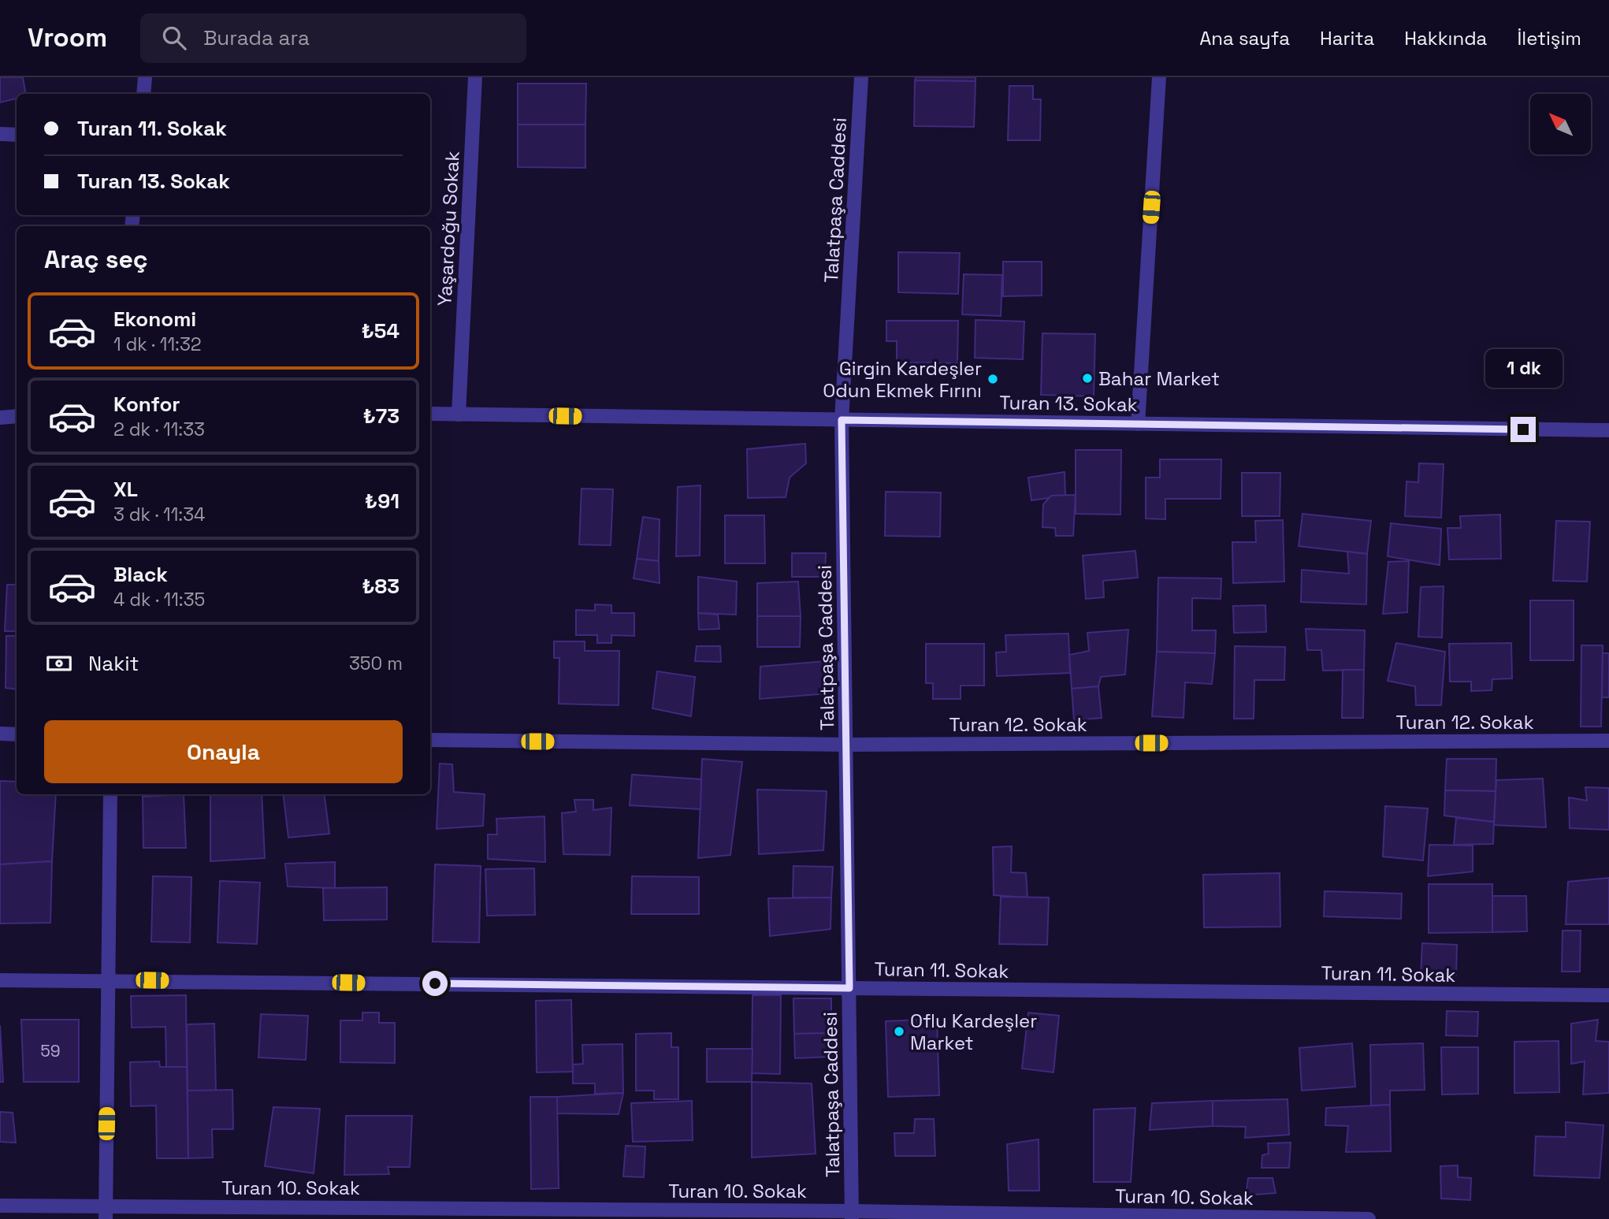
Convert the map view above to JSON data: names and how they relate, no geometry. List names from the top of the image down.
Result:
{
  "streets": {
    "street": [
      "Talatpaşa Caddesi",
      "Yaşardoğu Sokak",
      "Turan 13. Sokak",
      "Turan 12. Sokak",
      "Turan 11. Sokak",
      "Turan 10. Sokak"
    ]
  },
  "crossings": [
    ["Talatpaşa Caddesi", "Turan 13. Sokak"],
    ["Talatpaşa Caddesi", "Turan 12. Sokak"],
    ["Talatpaşa Caddesi", "Turan 11. Sokak"],
    ["Talatpaşa Caddesi", "Turan 10. Sokak"],
    ["Yaşardoğu Sokak", "Turan 13. Sokak"]
  ],
  "places": ["Bahar Market", "Girgin Kardeşler Odun Ekmek Fırını", "Oflu Kardeşler Market"],
  "house_numbers": ["59"],
  "north": "top left",
  "page": {
    "header": "Vroom",
    "search": "Burada ara",
    "nav": [
      "Ana sayfa",
      "Harita",
      "Hakkında",
      "İletişim"
    ],
    "banner": ["Turan 11. Sokak", "Turan 13. Sokak"],
    "heading": "Araç seç",
    "list": [
      {
        "name": "Ekonomi",
        "note": "1 dk · 11:32",
        "value": "₺54"
      },
      {
        "name": "Konfor",
        "note": "2 dk · 11:33",
        "value": "₺73"
      },
      {
        "name": "XL",
        "note": "3 dk · 11:34",
        "value": "₺91"
      },
      {
        "name": "Black",
        "note": "4 dk · 11:35",
        "value": "₺83"
      }
    ],
    "bubble": "1 dk",
    "pay": ["Nakit", "350 m"],
    "buttons": "Onayla"
  }
}
